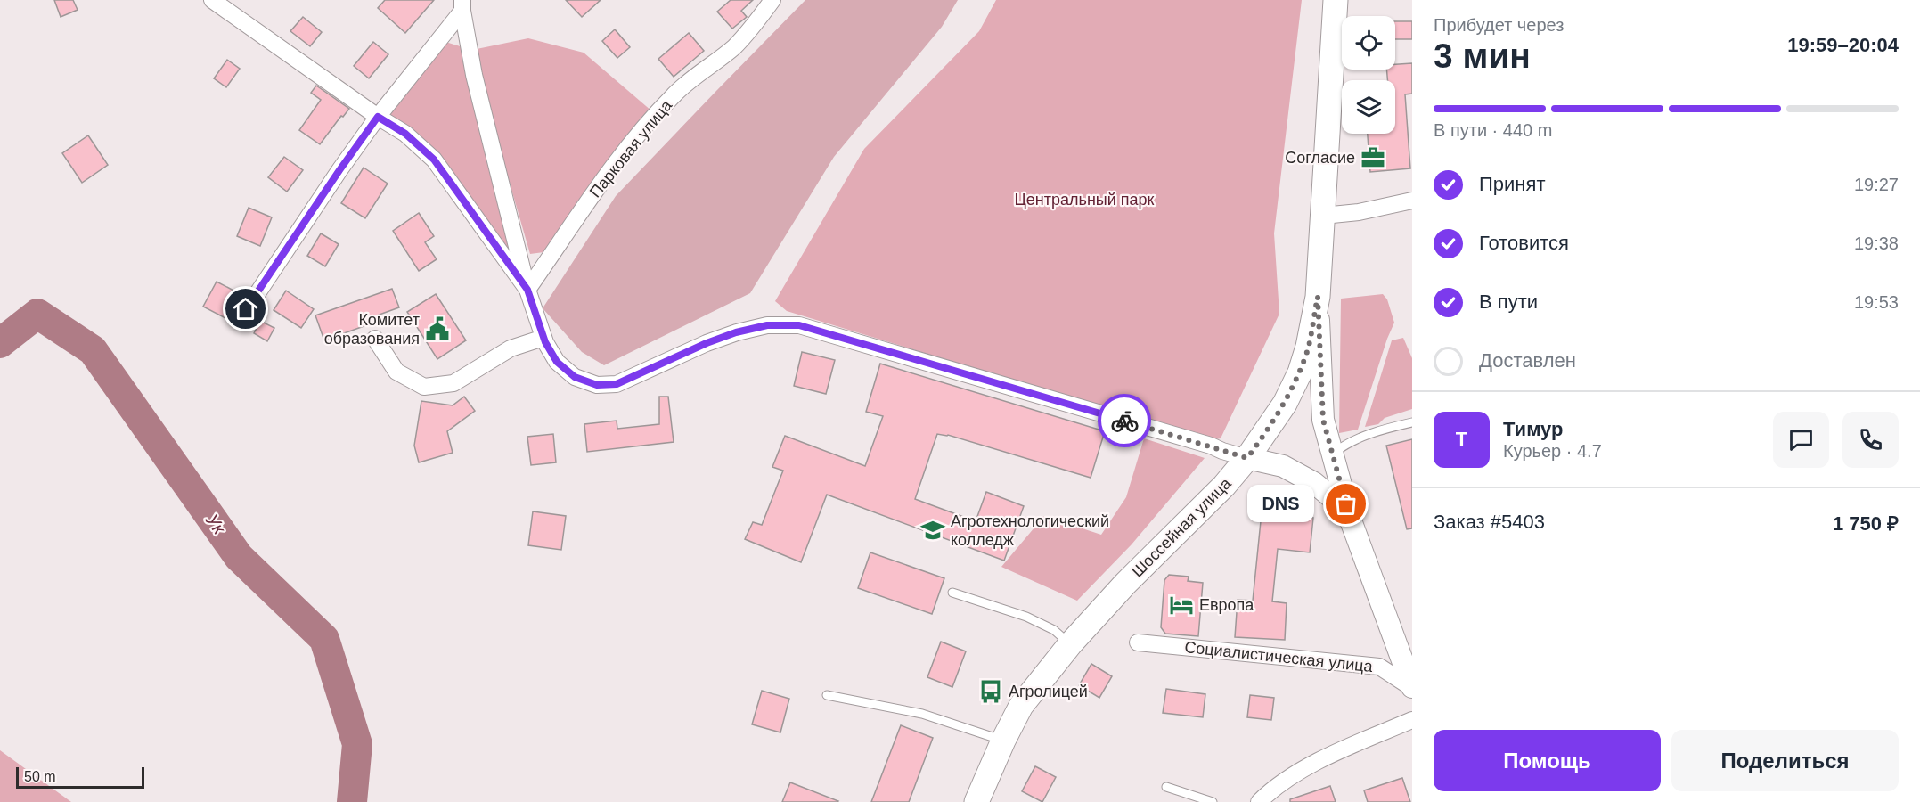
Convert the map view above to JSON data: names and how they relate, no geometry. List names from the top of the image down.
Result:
{
  "streets": {
    "main road": ["Шоссейная улица"],
    "street": ["Парковая улица", "Социалистическая улица"]
  },
  "water": ["Ук"],
  "parks": ["Центральный парк"],
  "places": {
    "office": ["Согласие"],
    "public building": ["Комитет образования"],
    "other": ["DNS"],
    "school or university": ["Агротехнологический колледж"],
    "hotel": ["Европа"],
    "bus stop": ["Агролицей"]
  },
  "scale_bar": "50 m",
  "page": {
    "heading": ["3 мин", "Прибудет через", "19:59–20:04"],
    "panel": [
      "Тимур",
      "Курьер · 4.7",
      "Заказ #5403",
      "1 750 ₽"
    ],
    "bar": "В пути · 440 m",
    "list": [
      ["Принят", "19:27"],
      ["Готовится", "19:38"],
      ["В пути", "19:53"],
      "Доставлен"
    ],
    "round": "Т",
    "bubble": "DNS",
    "buttons": ["Помощь", "Поделиться"],
    "scale": "50 m"
  }
}
